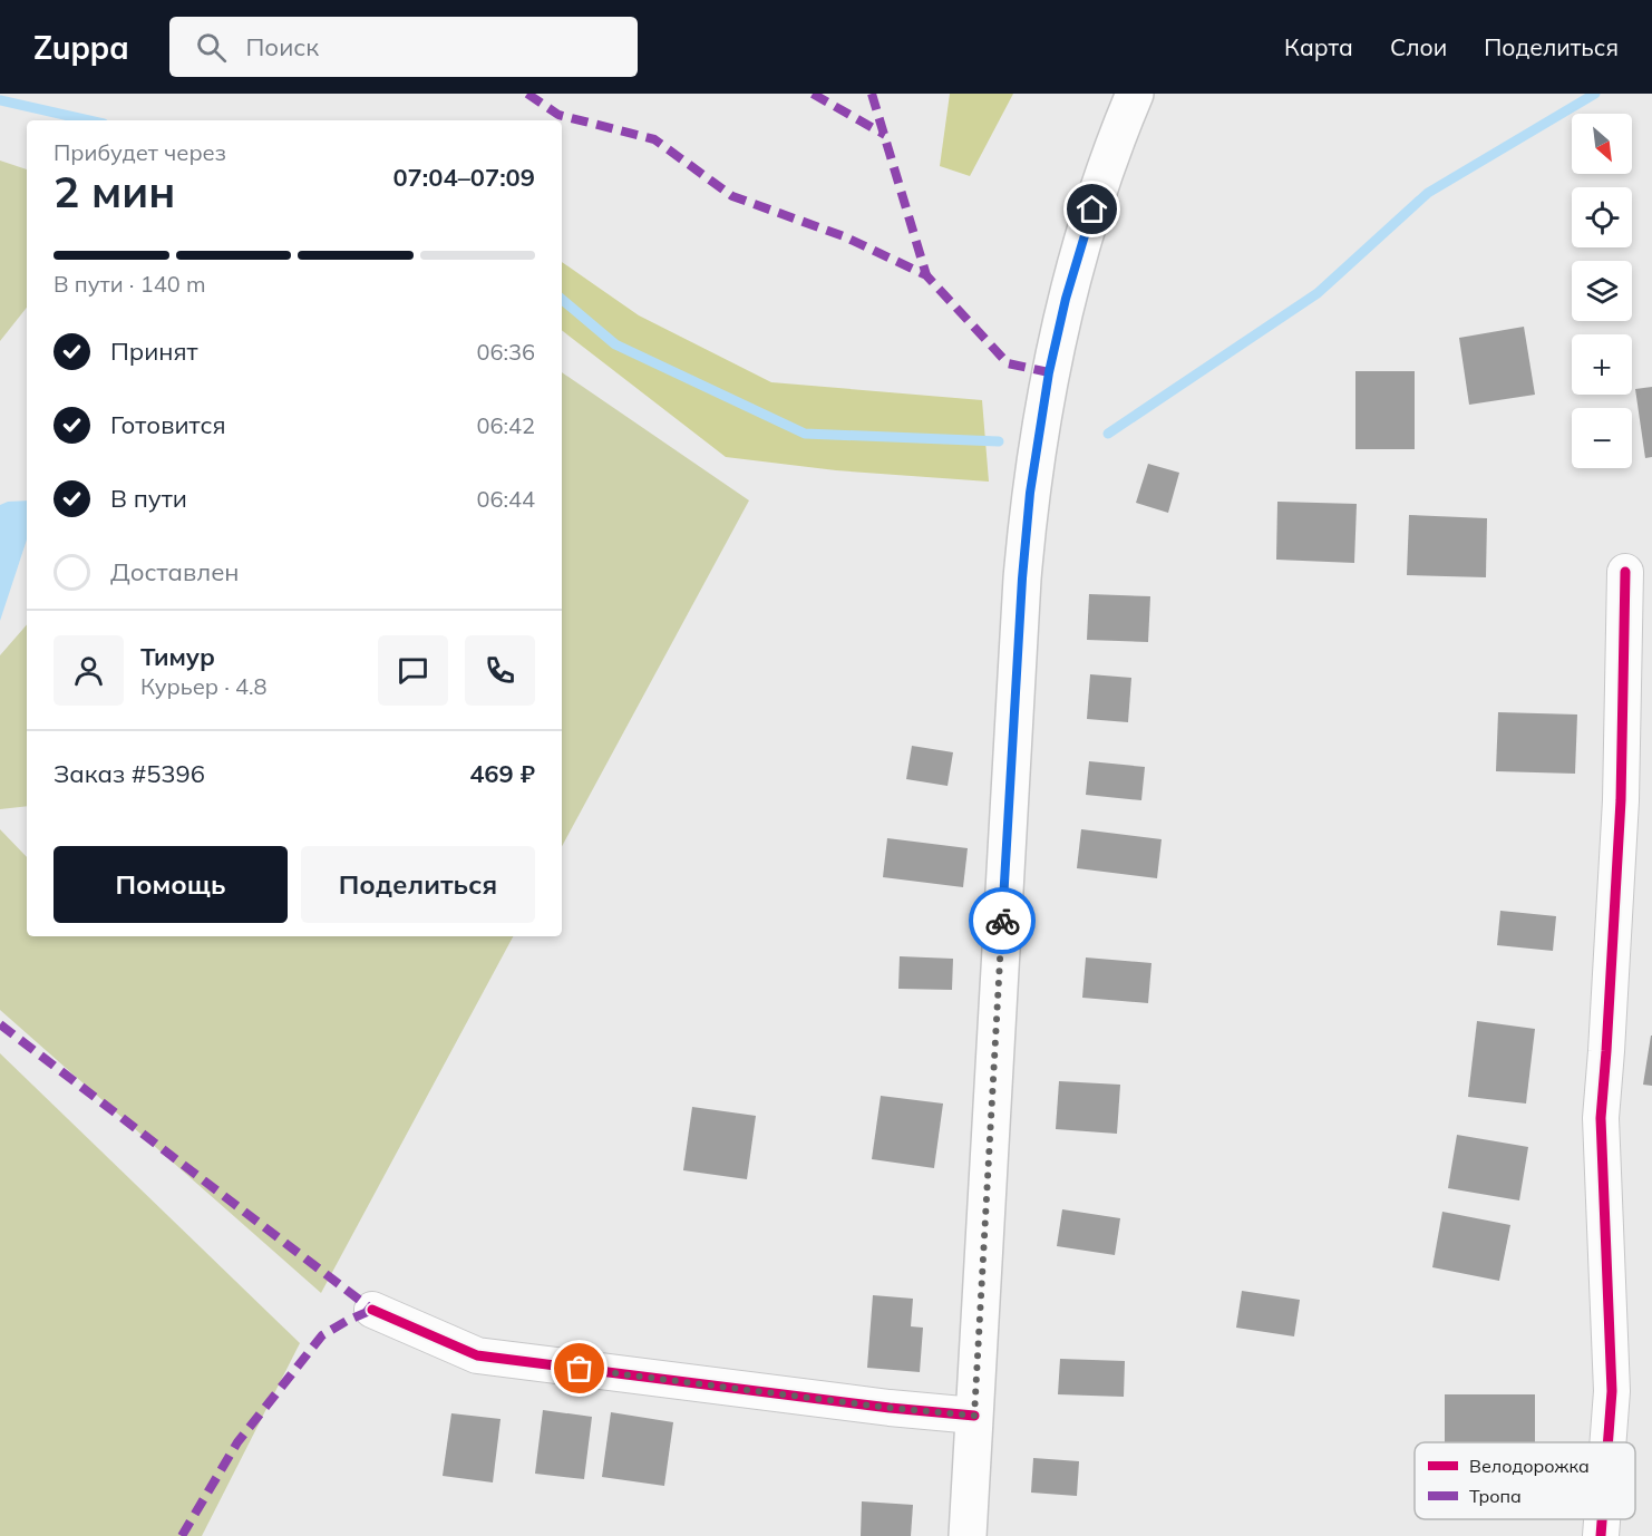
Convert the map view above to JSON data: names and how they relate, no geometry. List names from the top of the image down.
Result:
{
  "legend": ["Велодорожка", "Тропа"],
  "north": "bottom right",
  "page": {
    "header": "Zuppa",
    "search": "Поиск",
    "nav": ["Карта", "Слои", "Поделиться"],
    "map_buttons": ["+", "−"],
    "heading": ["2 мин", "Прибудет через", "07:04–07:09"],
    "panel": [
      "Тимур",
      "Курьер · 4.8",
      "Заказ #5396",
      "469 ₽"
    ],
    "bar": "В пути · 140 m",
    "list": [
      ["Принят", "06:36"],
      ["Готовится", "06:42"],
      ["В пути", "06:44"],
      "Доставлен"
    ],
    "buttons": ["Помощь", "Поделиться"]
  }
}
